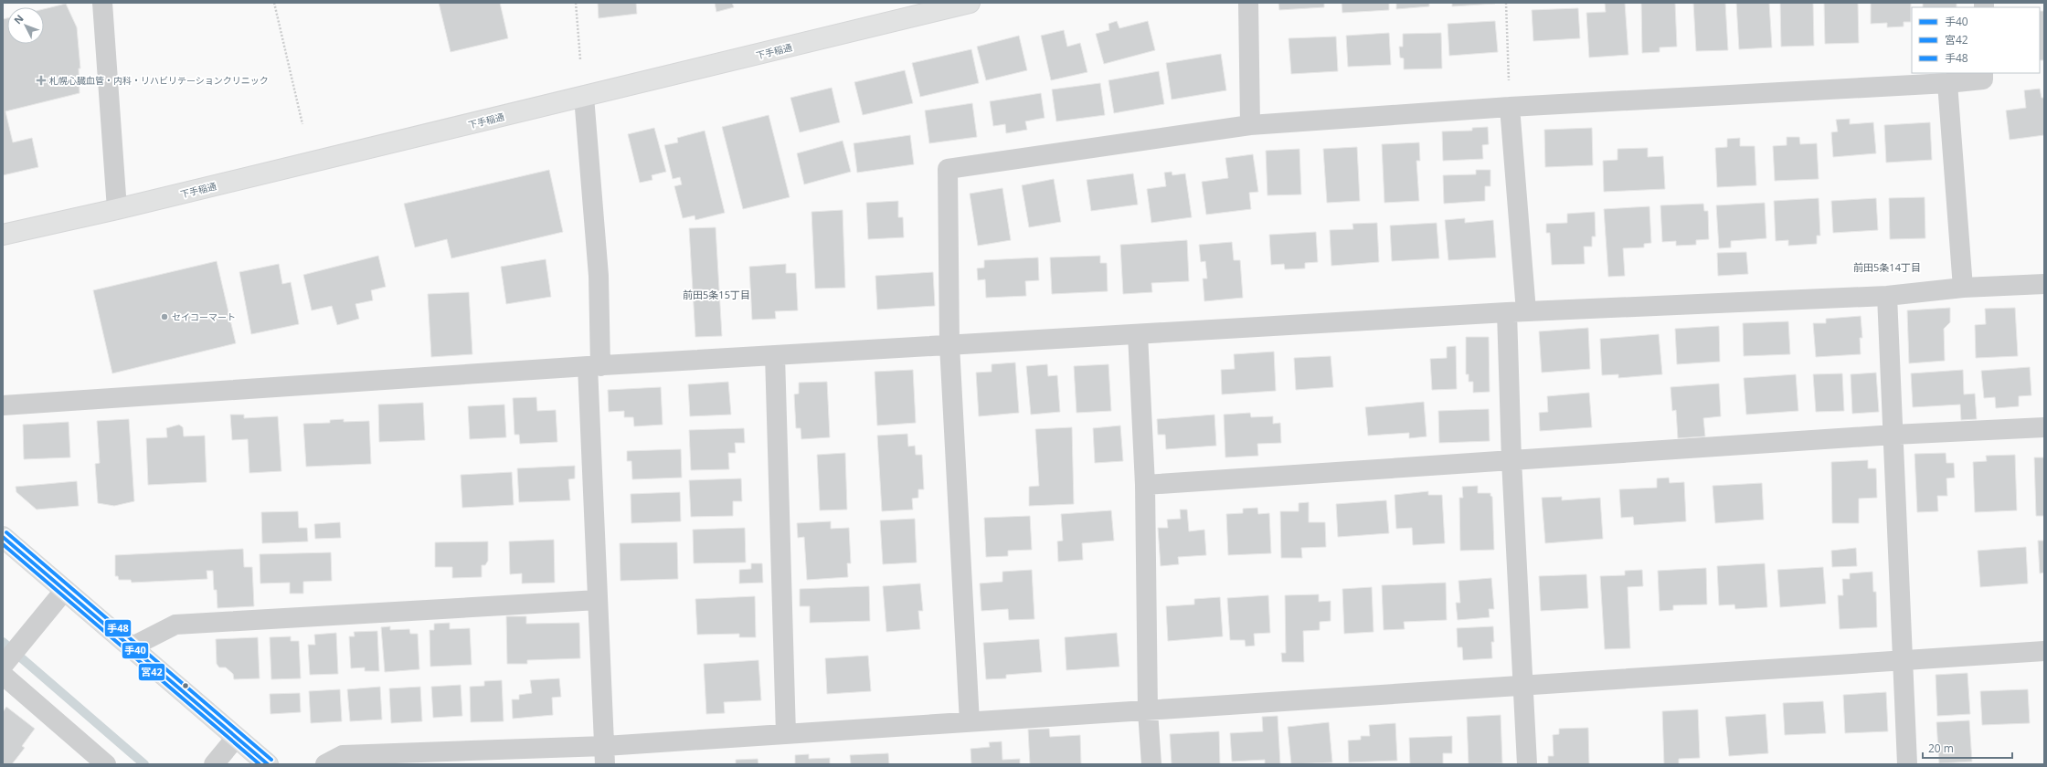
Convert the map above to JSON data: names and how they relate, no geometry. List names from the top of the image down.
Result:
{
  "streets": {
    "street": ["下手稲通"]
  },
  "districts": ["前田5条14丁目", "前田5条15丁目"],
  "places": {
    "health": ["札幌心臓血管・内科・リハビリテーションクリニック"],
    "other": ["セイコーマート"]
  },
  "lines": ["transit line 手48", "transit line 手40", "transit line 宮42"],
  "legend": ["手40", "宮42", "手48"],
  "scale_bar": "20 m",
  "north": "top left"
}
